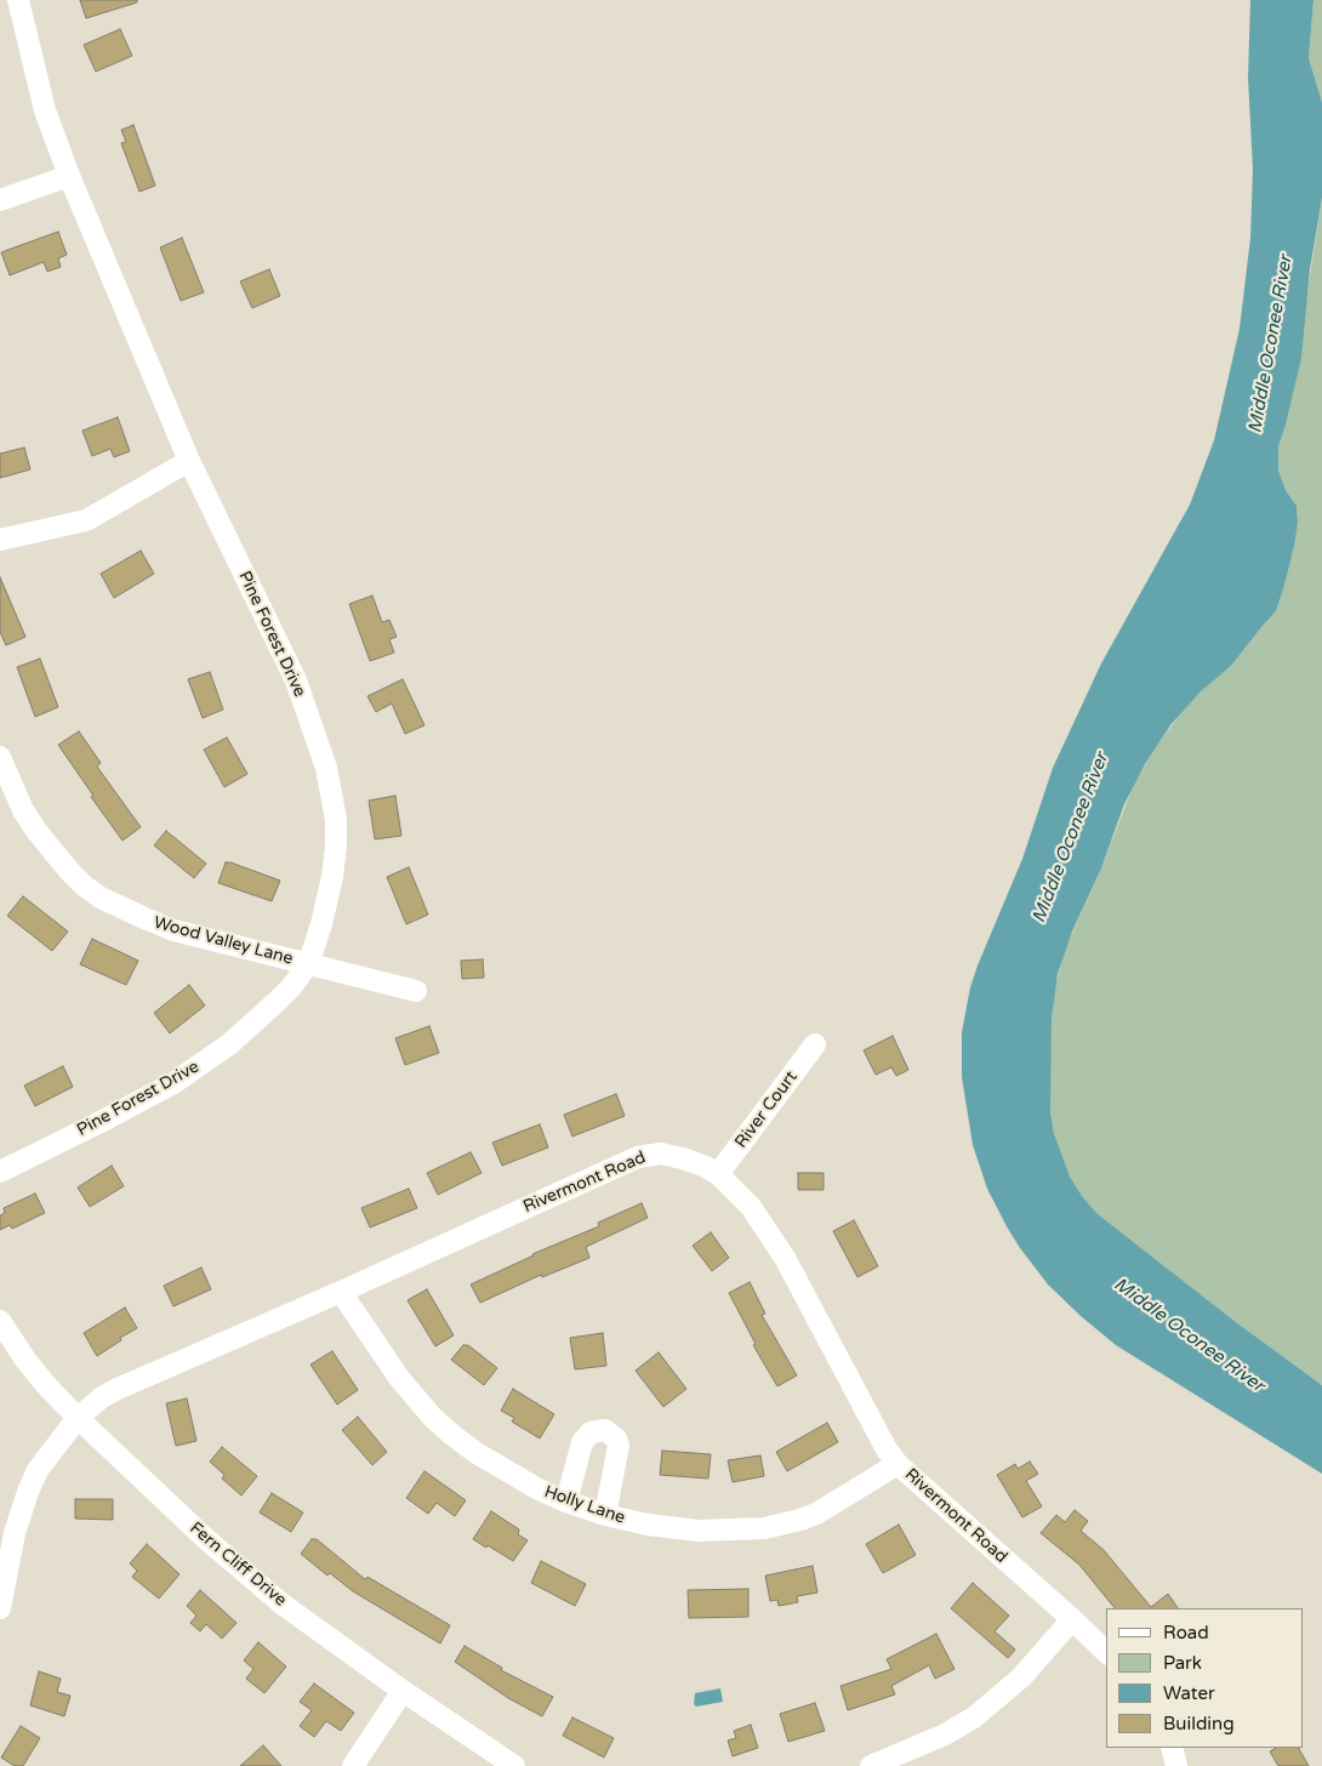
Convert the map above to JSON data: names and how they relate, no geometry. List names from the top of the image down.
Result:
{
  "streets": {
    "street": [
      "Pine Forest Drive",
      "Wood Valley Lane",
      "River Court",
      "Rivermont Road",
      "Holly Lane",
      "Fern Cliff Drive"
    ]
  },
  "crossings": [
    ["Pine Forest Drive", "Wood Valley Lane"],
    ["River Court", "Rivermont Road"],
    ["Rivermont Road", "Holly Lane"],
    ["Rivermont Road", "Fern Cliff Drive"]
  ],
  "water": ["Middle Oconee River"],
  "legend": [
    "Road",
    "Park",
    "Water",
    "Building"
  ]
}
